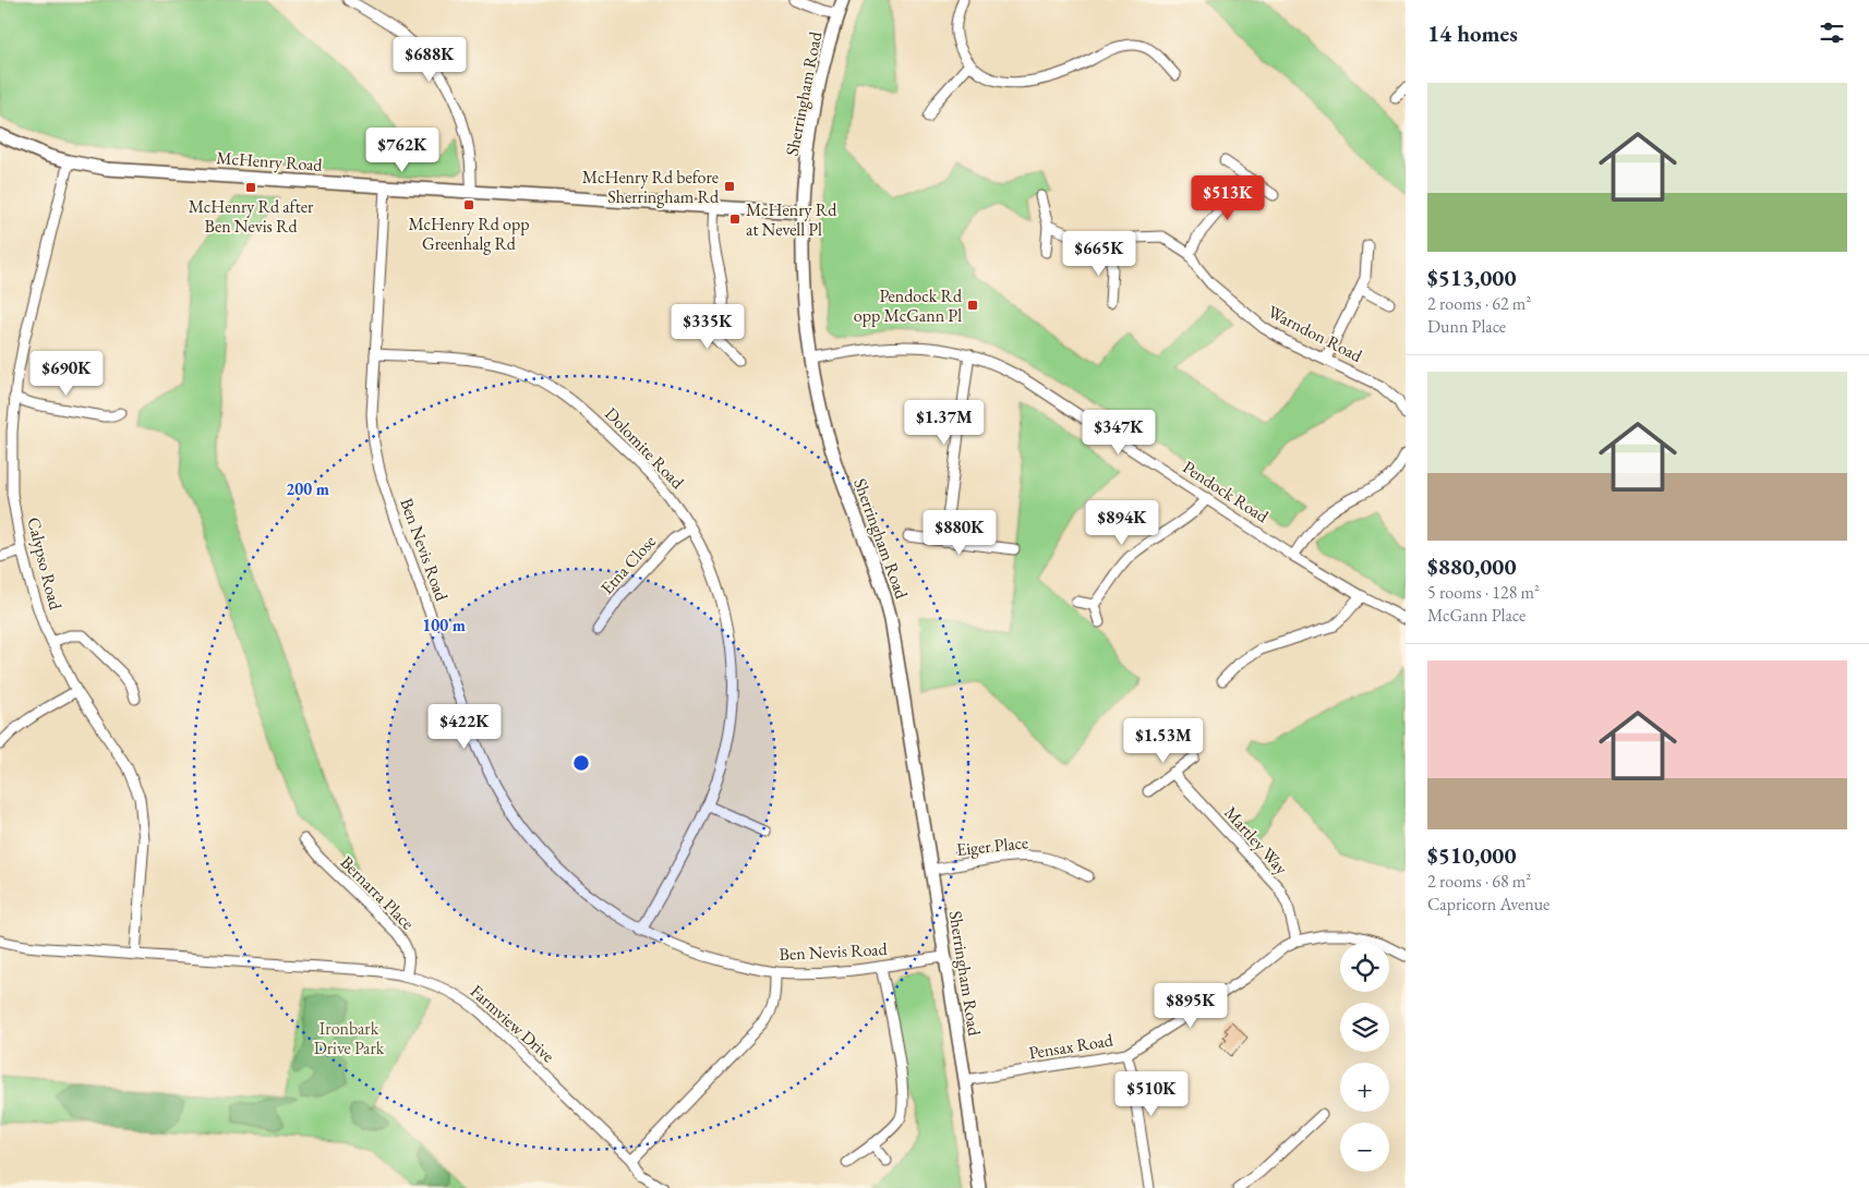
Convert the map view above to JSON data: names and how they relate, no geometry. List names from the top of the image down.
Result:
{
  "streets": {
    "street": [
      "Sherringham Road",
      "McHenry Road",
      "Warndon Road",
      "Dolomite Road",
      "Pendock Road",
      "Ben Nevis Road",
      "Calypso Road",
      "Etna Close",
      "Martley Way",
      "Eiger Place",
      "Bernarra Place",
      "Farmview Drive",
      "Pensax Road"
    ]
  },
  "crossings": [
    ["Sherringham Road", "McHenry Road"],
    ["Sherringham Road", "Pendock Road"],
    ["Sherringham Road", "Ben Nevis Road"],
    ["Sherringham Road", "Eiger Place"],
    ["Sherringham Road", "Pensax Road"],
    ["McHenry Road", "Ben Nevis Road"],
    ["McHenry Road", "Calypso Road"],
    ["Dolomite Road", "Ben Nevis Road"],
    ["Dolomite Road", "Etna Close"],
    ["Calypso Road", "Farmview Drive"],
    ["Martley Way", "Pensax Road"],
    ["Bernarra Place", "Farmview Drive"]
  ],
  "parks": ["Ironbark Drive Park"],
  "places": {
    "transit": [
      "McHenry Rd before Sherringham Rd",
      "McHenry Rd after Ben Nevis Rd",
      "McHenry Rd opp Greenhalg Rd",
      "McHenry Rd at Nevell Pl",
      "Pendock Rd opp McGann Pl"
    ]
  },
  "page": {
    "heading": "14 homes",
    "price": [
      "$688K",
      "$762K",
      "$513K",
      "$665K",
      "$335K",
      "$690K",
      "$1.37M",
      "$347K",
      "$894K",
      "$880K",
      "$422K",
      "$1.53M",
      "$895K",
      "$510K"
    ],
    "list": [
      {
        "name": "$513,000",
        "note": "2 rooms · 62 m² · Dunn Place"
      },
      {
        "name": "$880,000",
        "note": "5 rooms · 128 m² · McGann Place"
      },
      {
        "name": "$510,000",
        "note": "2 rooms · 68 m² · Capricorn Avenue"
      }
    ],
    "map_buttons": ["+", "−"]
  },
  "rings": ["200 m", "100 m"]
}
